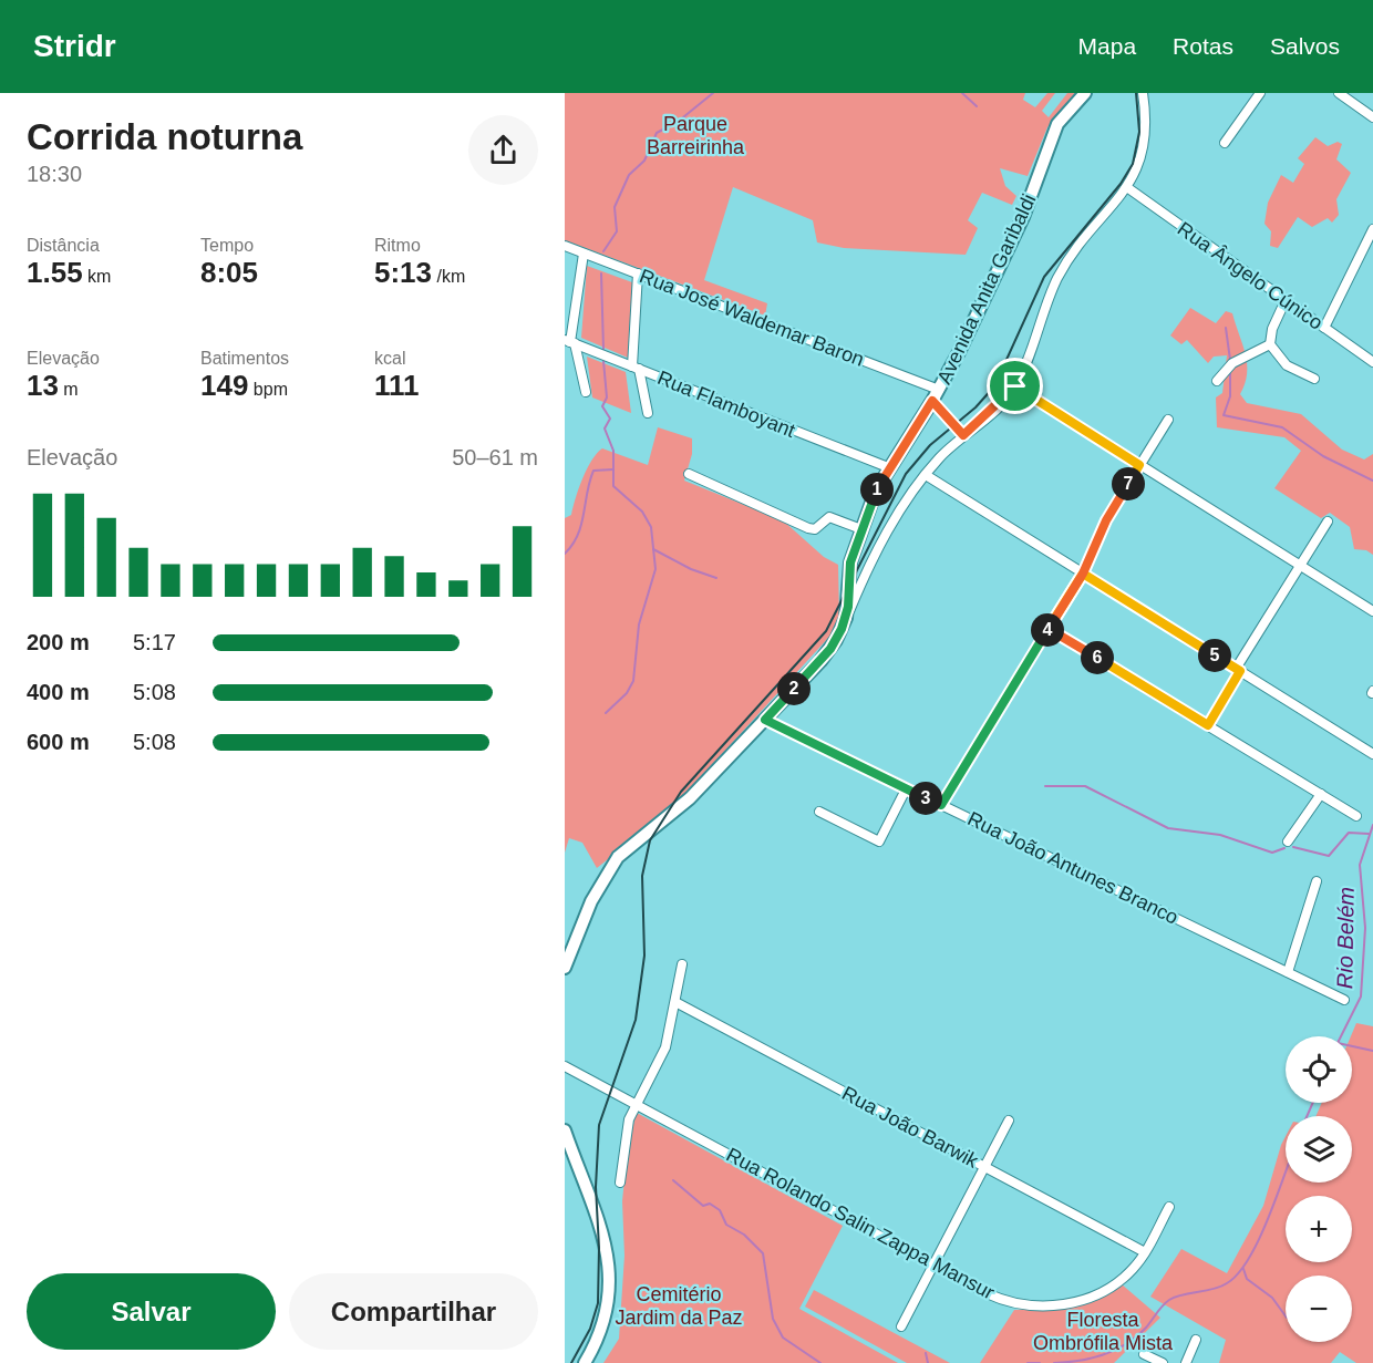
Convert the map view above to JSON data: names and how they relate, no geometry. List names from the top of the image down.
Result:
{
  "streets": {
    "main road": ["Avenida Anita Garibaldi"],
    "street": [
      "Rua Ângelo Cúnico",
      "Rua José Waldemar Baron",
      "Rua Flamboyant",
      "Rua João Antunes Branco",
      "Rua João Barwik",
      "Rua Rolando Salin Zappa Mansur"
    ]
  },
  "crossings": [
    ["Avenida Anita Garibaldi", "Rua José Waldemar Baron"],
    ["Avenida Anita Garibaldi", "Rua Flamboyant"],
    ["Avenida Anita Garibaldi", "Rua João Antunes Branco"],
    ["Rua João Barwik", "Rua Rolando Salin Zappa Mansur"]
  ],
  "water": ["Rio Belém"],
  "parks": ["Parque Barreirinha", "Cemitério Jardim da Paz", "Floresta Ombrófila Mista"],
  "page": {
    "header": "Stridr",
    "nav": ["Mapa", "Rotas", "Salvos"],
    "heading": ["Corrida noturna", "18:30"],
    "stats": [
      ["Distância", "1.55 km"],
      ["Tempo", "8:05"],
      ["Ritmo", "5:13 /km"],
      ["Elevação", "13 m"],
      ["Batimentos", "149 bpm"],
      ["kcal", "111"]
    ],
    "chart": ["Elevação", "50–61 m"],
    "pins": [
      "7",
      "1",
      "4",
      "5",
      "6",
      "2",
      "3"
    ],
    "list": [
      {
        "name": "200 m",
        "note": "5:17"
      },
      {
        "name": "400 m",
        "note": "5:08"
      },
      {
        "name": "600 m",
        "note": "5:08"
      }
    ],
    "map_buttons": ["+", "−"],
    "buttons": ["Salvar", "Compartilhar"]
  }
}
